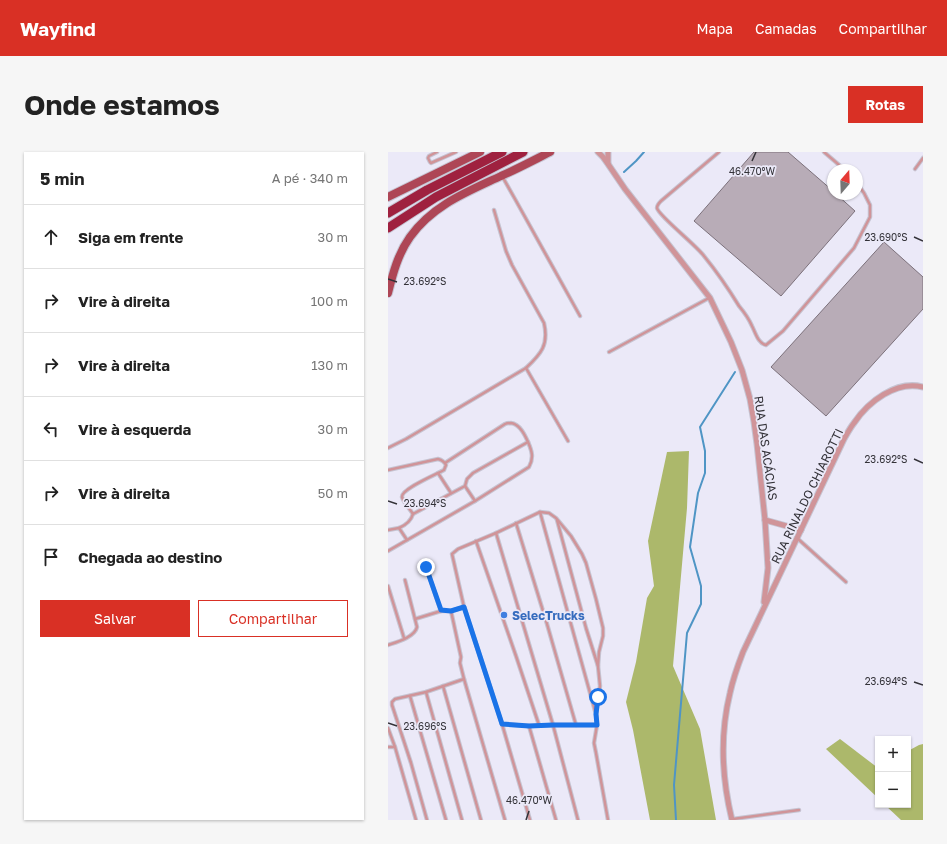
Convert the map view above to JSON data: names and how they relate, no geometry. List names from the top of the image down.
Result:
{
  "streets": {
    "street": ["RUA DAS ACÁCIAS", "RUA RINALDO CHIAROTTI"]
  },
  "crossings": [
    ["RUA DAS ACÁCIAS", "RUA RINALDO CHIAROTTI"]
  ],
  "places": ["SelecTrucks"],
  "north": "top",
  "page": {
    "header": "Wayfind",
    "nav": ["Mapa", "Camadas", "Compartilhar"],
    "buttons": [
      "Rotas",
      ["Salvar", "Compartilhar"]
    ],
    "title": "Onde estamos",
    "heading": ["5 min", "A pé · 340 m"],
    "list": [
      ["Siga em frente", "30 m"],
      ["Vire à direita", "100 m"],
      ["Vire à direita", "130 m"],
      ["Vire à esquerda", "30 m"],
      ["Vire à direita", "50 m"],
      "Chegada ao destino"
    ],
    "map_buttons": ["+", "−"]
  },
  "coordinates": [
    "46.470°W",
    "23.690°S",
    "23.692°S",
    "23.694°S",
    "23.696°S"
  ]
}
